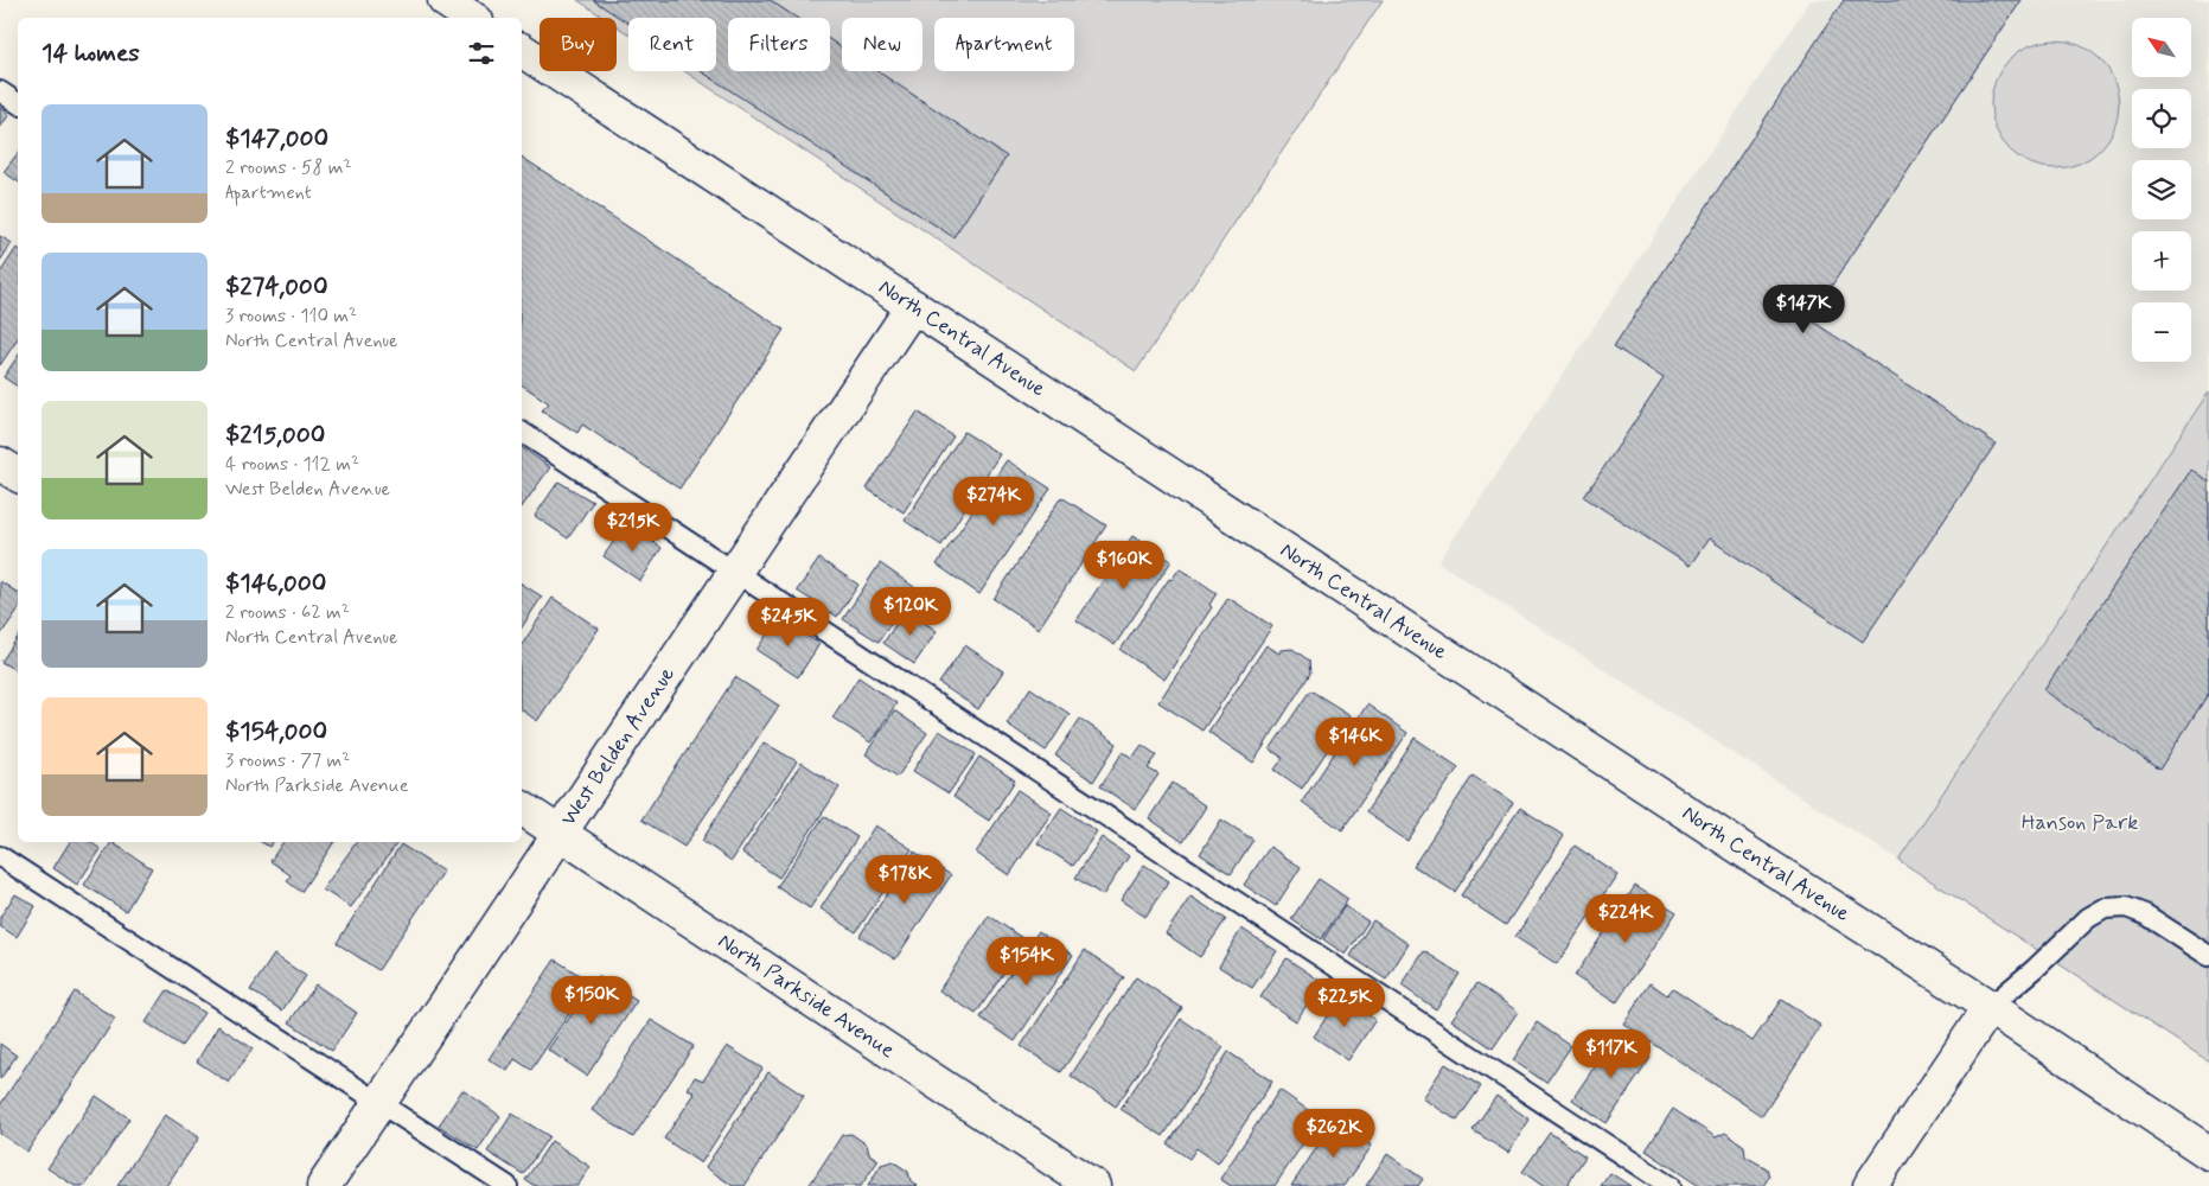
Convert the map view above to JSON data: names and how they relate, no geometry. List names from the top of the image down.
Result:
{
  "streets": {
    "street": ["North Central Avenue", "West Belden Avenue", "North Parkside Avenue"]
  },
  "crossings": [
    ["North Central Avenue", "West Belden Avenue"],
    ["West Belden Avenue", "North Parkside Avenue"]
  ],
  "parks": ["Hanson Park"],
  "north": "top left",
  "page": {
    "map_buttons": ["+", "−"],
    "chip": [
      "Buy",
      "Rent",
      "Filters",
      "New",
      "Apartment"
    ],
    "heading": "14 homes",
    "list": [
      {
        "name": "$147,000",
        "note": "2 rooms · 58 m² · Apartment"
      },
      {
        "name": "$274,000",
        "note": "3 rooms · 110 m² · North Central Avenue"
      },
      {
        "name": "$215,000",
        "note": "4 rooms · 112 m² · West Belden Avenue"
      },
      {
        "name": "$146,000",
        "note": "2 rooms · 62 m² · North Central Avenue"
      },
      {
        "name": "$154,000",
        "note": "3 rooms · 77 m² · North Parkside Avenue"
      }
    ],
    "price": [
      "$147K",
      "$274K",
      "$215K",
      "$160K",
      "$120K",
      "$245K",
      "$146K",
      "$178K",
      "$224K",
      "$154K",
      "$150K",
      "$225K",
      "$117K",
      "$262K"
    ]
  }
}
